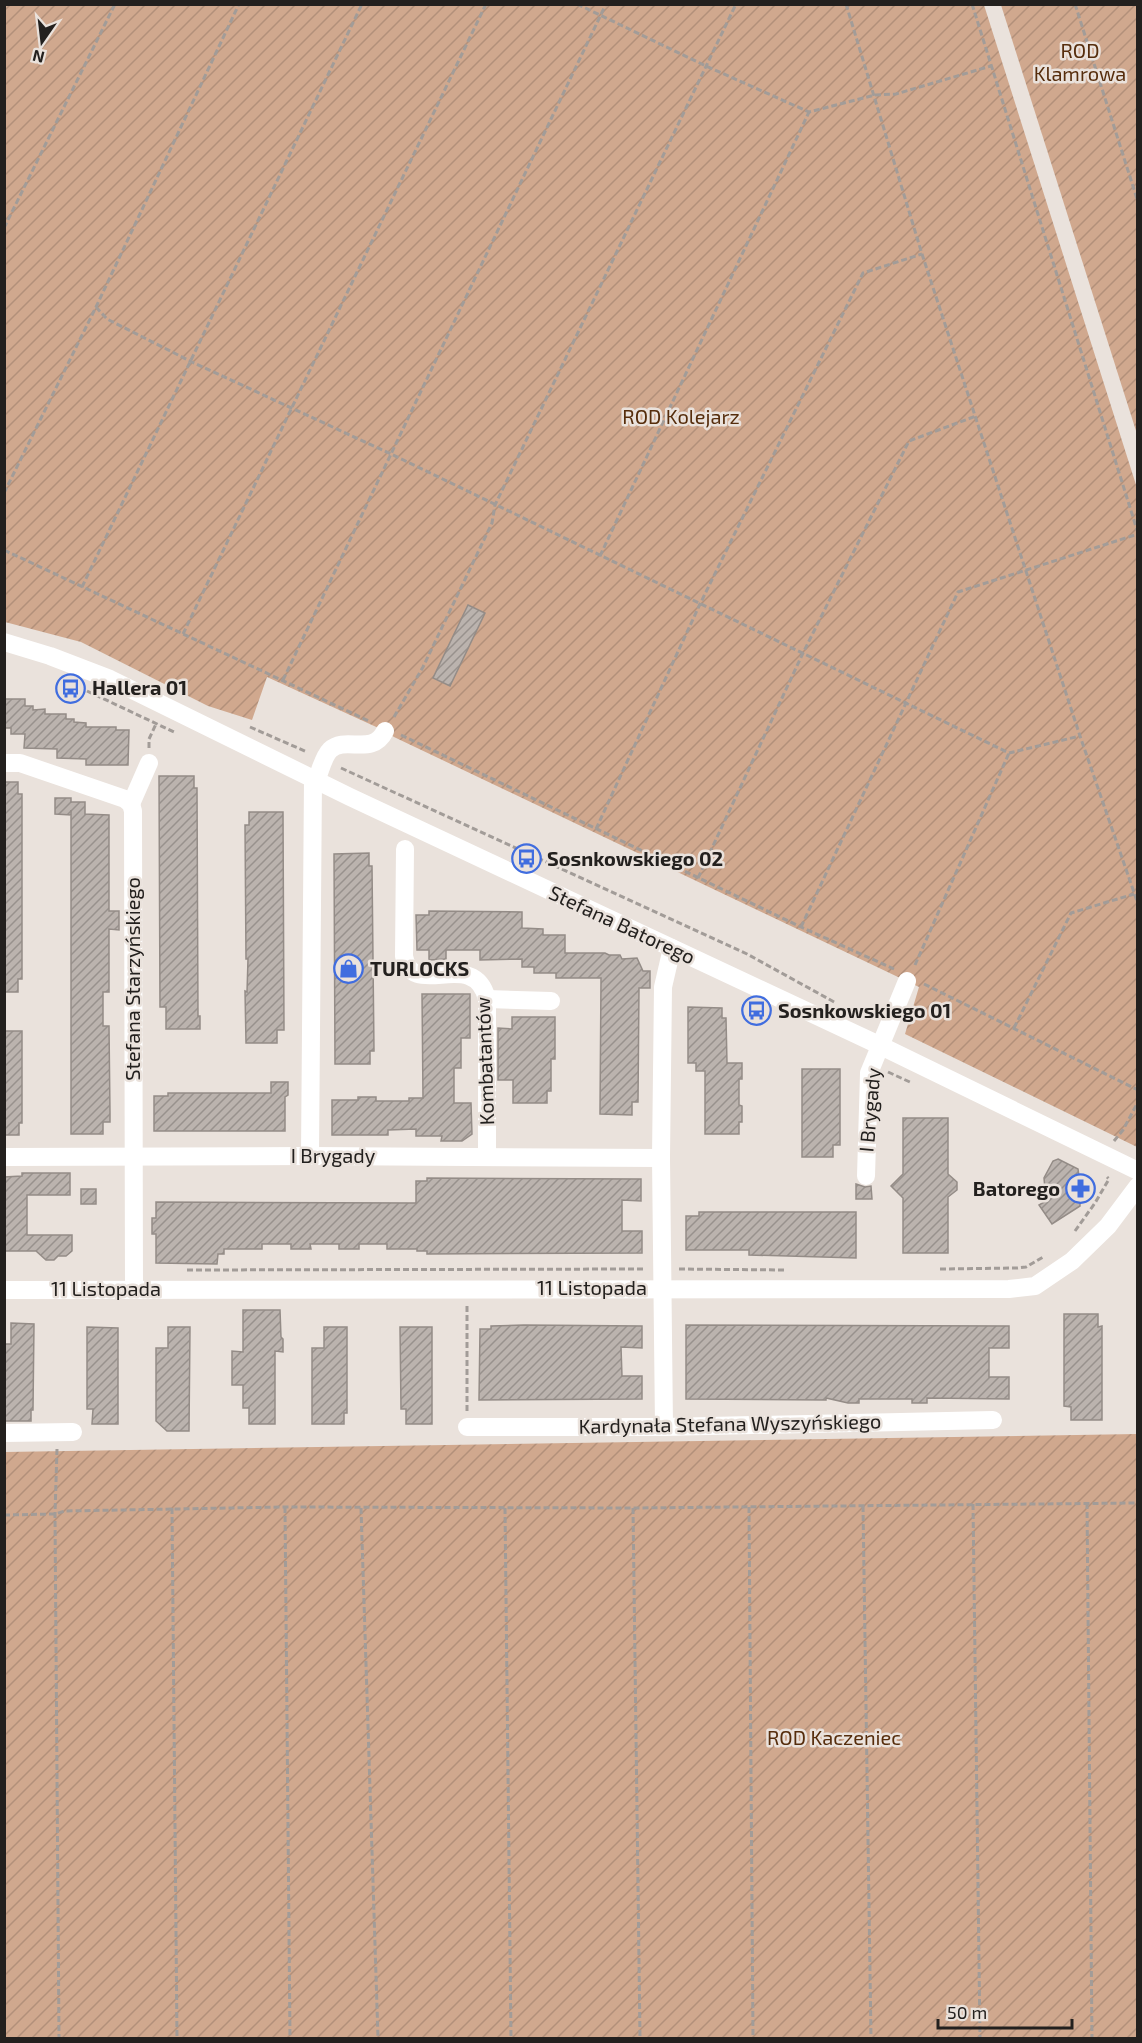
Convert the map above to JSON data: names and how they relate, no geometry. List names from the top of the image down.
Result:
{
  "streets": {
    "street": [
      "Stefana Batorego",
      "Stefana Starzyńskiego",
      "Kombatantów",
      "I Brygady",
      "11 Listopada",
      "Kardynała Stefana Wyszyńskiego"
    ]
  },
  "crossings": [
    ["Stefana Batorego", "I Brygady"],
    ["Stefana Starzyńskiego", "I Brygady"],
    ["Stefana Starzyńskiego", "11 Listopada"],
    ["Kombatantów", "I Brygady"]
  ],
  "parks": ["ROD Klamrowa", "ROD Kolejarz", "ROD Kaczeniec"],
  "places": {
    "bus stop": ["Hallera 01", "Sosnkowskiego 02", "Sosnkowskiego 01"],
    "shop": ["TURLOCKS"],
    "pharmacy": ["Batorego"]
  },
  "scale_bar": "50 m",
  "north": "bottom"
}
